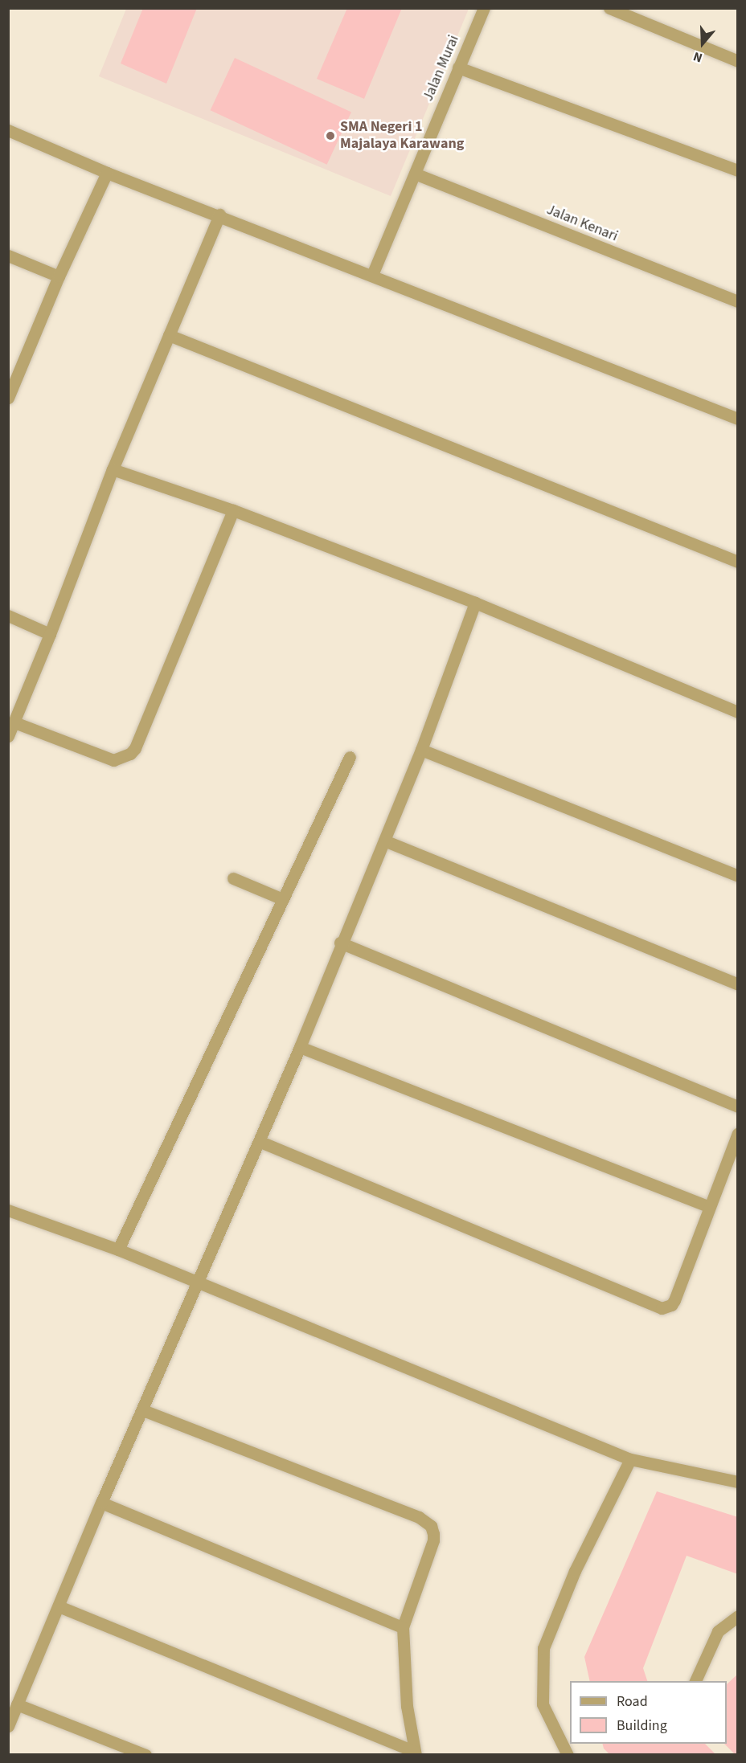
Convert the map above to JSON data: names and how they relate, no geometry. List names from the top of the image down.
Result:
{
  "streets": {
    "street": ["Jalan Murai", "Jalan Kenari"]
  },
  "crossings": [
    ["Jalan Murai", "Jalan Kenari"]
  ],
  "places": ["SMA Negeri 1 Majalaya Karawang"],
  "legend": ["Road", "Building"],
  "north": "bottom"
}
